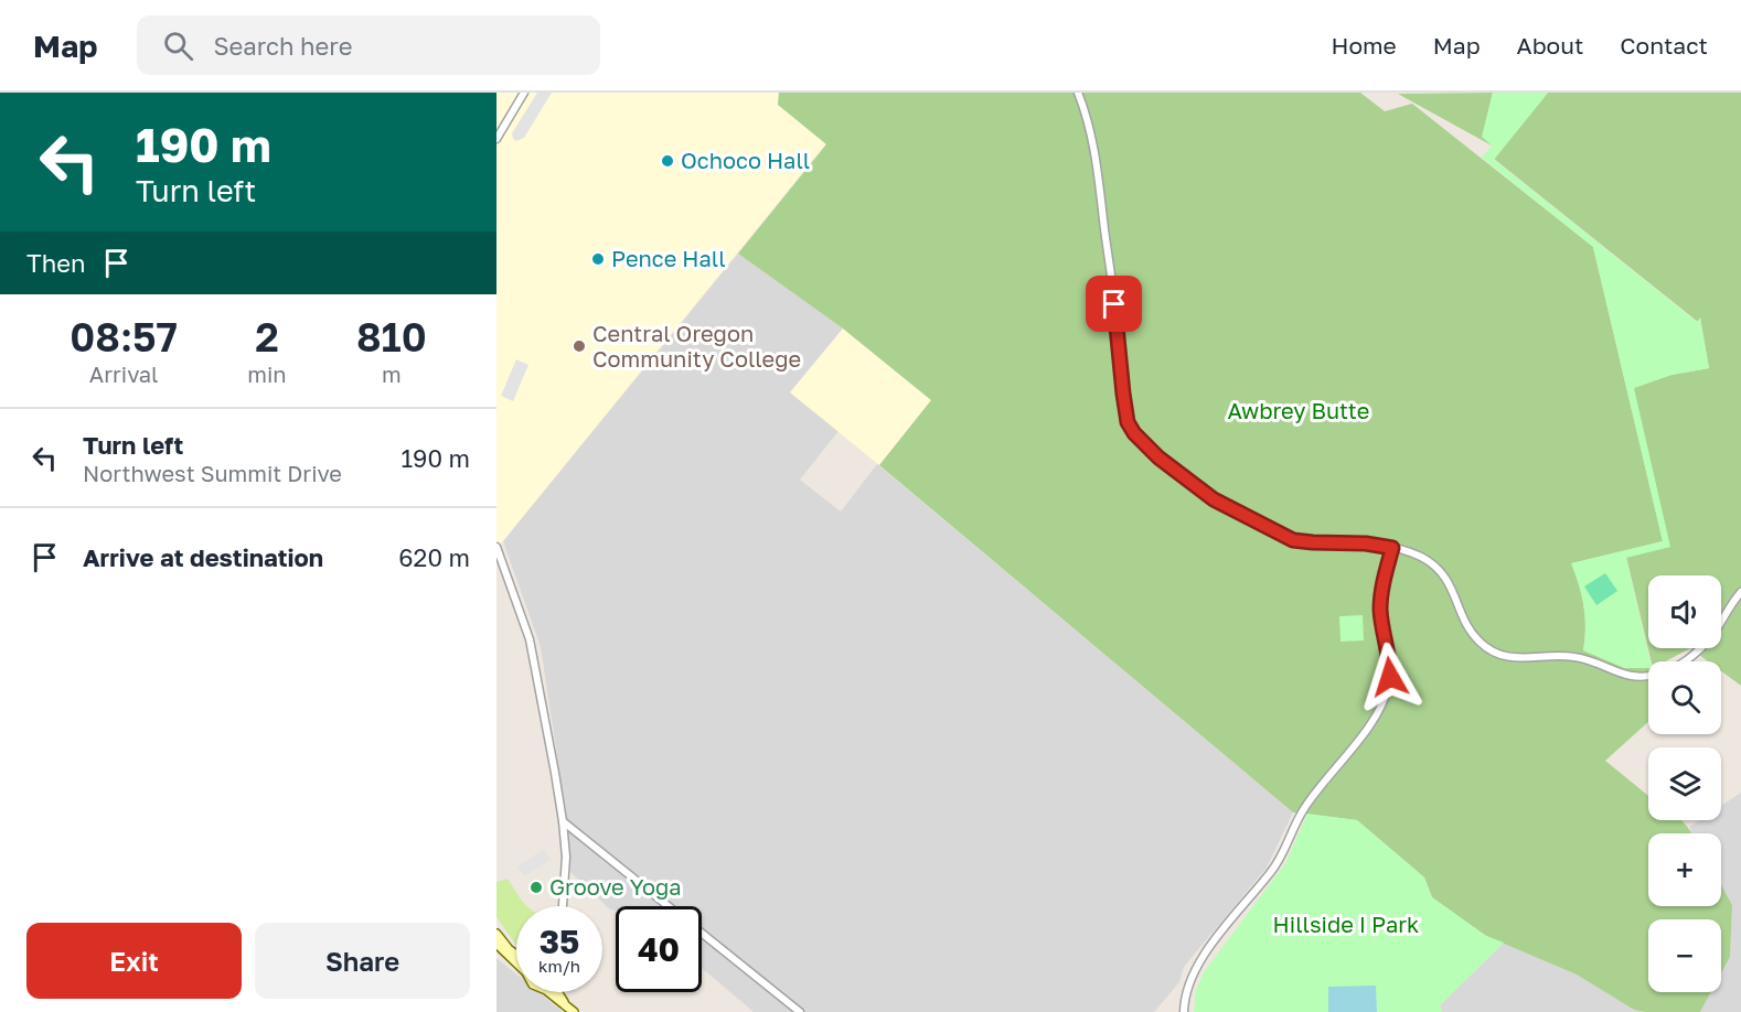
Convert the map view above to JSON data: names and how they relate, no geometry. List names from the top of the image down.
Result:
{
  "parks": ["Awbrey Butte", "Hillside I Park"],
  "places": [
    "Ochoco Hall",
    "Pence Hall",
    "Central Oregon Community College",
    "Groove Yoga"
  ],
  "page": {
    "header": "Map",
    "search": "Search here",
    "nav": [
      "Home",
      "Map",
      "About",
      "Contact"
    ],
    "turn": ["190 m", "Turn left"],
    "then": "Then",
    "eta": [
      "08:57",
      "Arrival",
      "2",
      "min",
      "810",
      "m"
    ],
    "list": [
      {
        "name": "Turn left",
        "note": "Northwest Summit Drive",
        "value": "190 m"
      },
      {
        "name": "Arrive at destination",
        "value": "620 m"
      }
    ],
    "map_buttons": ["+", "−"],
    "speed": "35 km/h",
    "limit": "40",
    "buttons": ["Exit", "Share"]
  }
}
